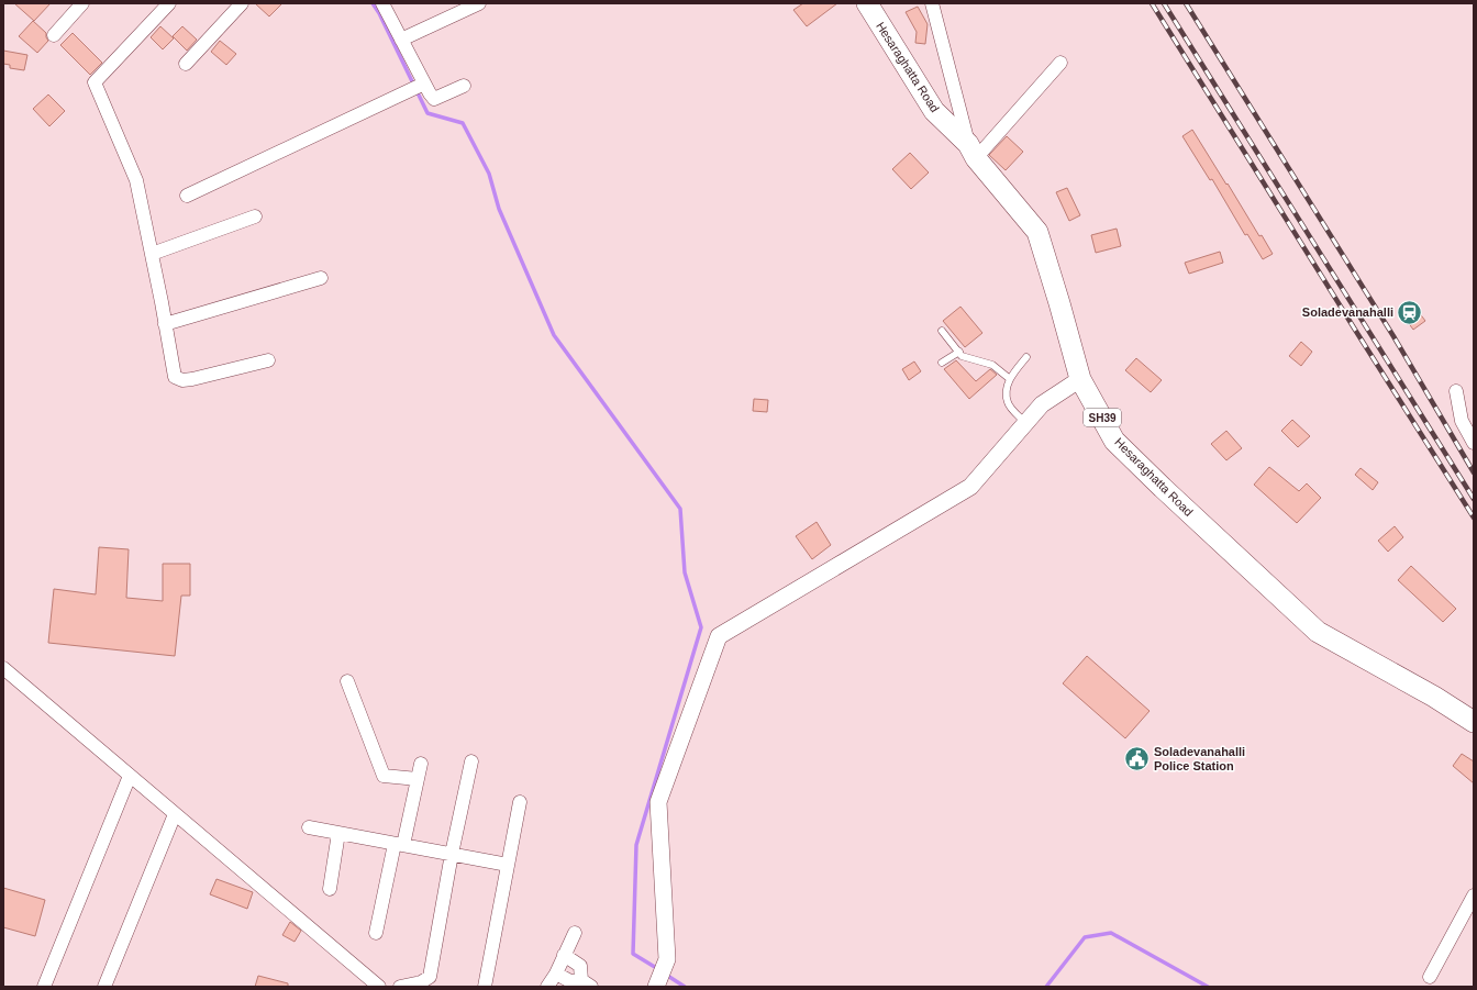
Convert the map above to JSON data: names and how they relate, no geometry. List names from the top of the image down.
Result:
{
  "streets": {
    "main road": ["Hesaraghatta Road", "SH39"]
  },
  "places": {
    "station": ["Soladevanahalli"],
    "public building": ["Soladevanahalli Police Station"]
  }
}
